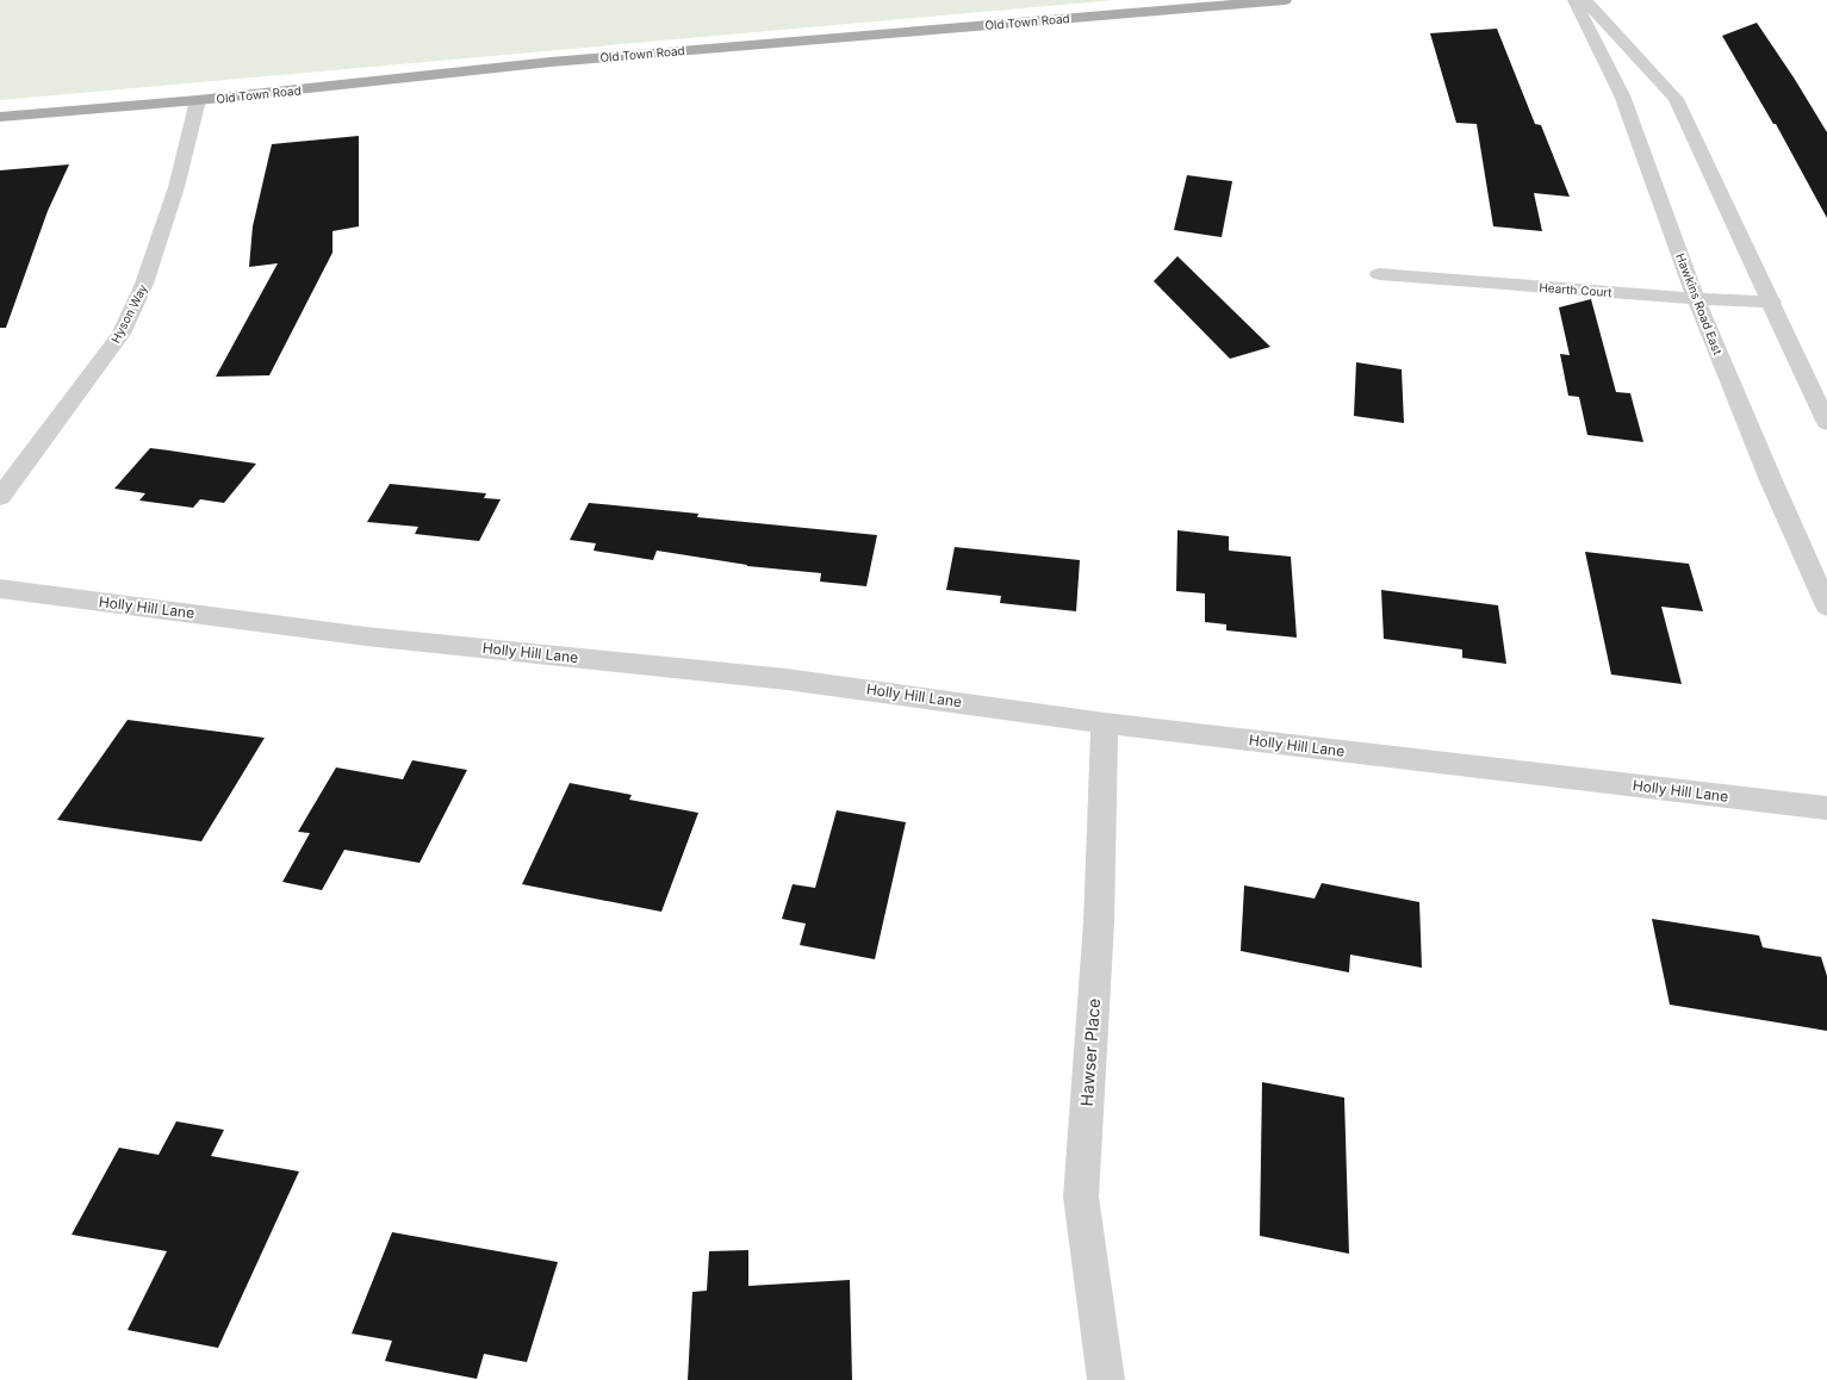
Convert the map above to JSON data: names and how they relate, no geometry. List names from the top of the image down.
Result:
{
  "streets": {
    "main road": ["Old Town Road"],
    "street": [
      "Hearth Court",
      "Hawkins Road East",
      "Hyson Way",
      "Holly Hill Lane",
      "Hawser Place"
    ]
  },
  "crossings": [
    ["Old Town Road", "Hyson Way"],
    ["Hearth Court", "Hawkins Road East"],
    ["Holly Hill Lane", "Hawser Place"]
  ]
}
